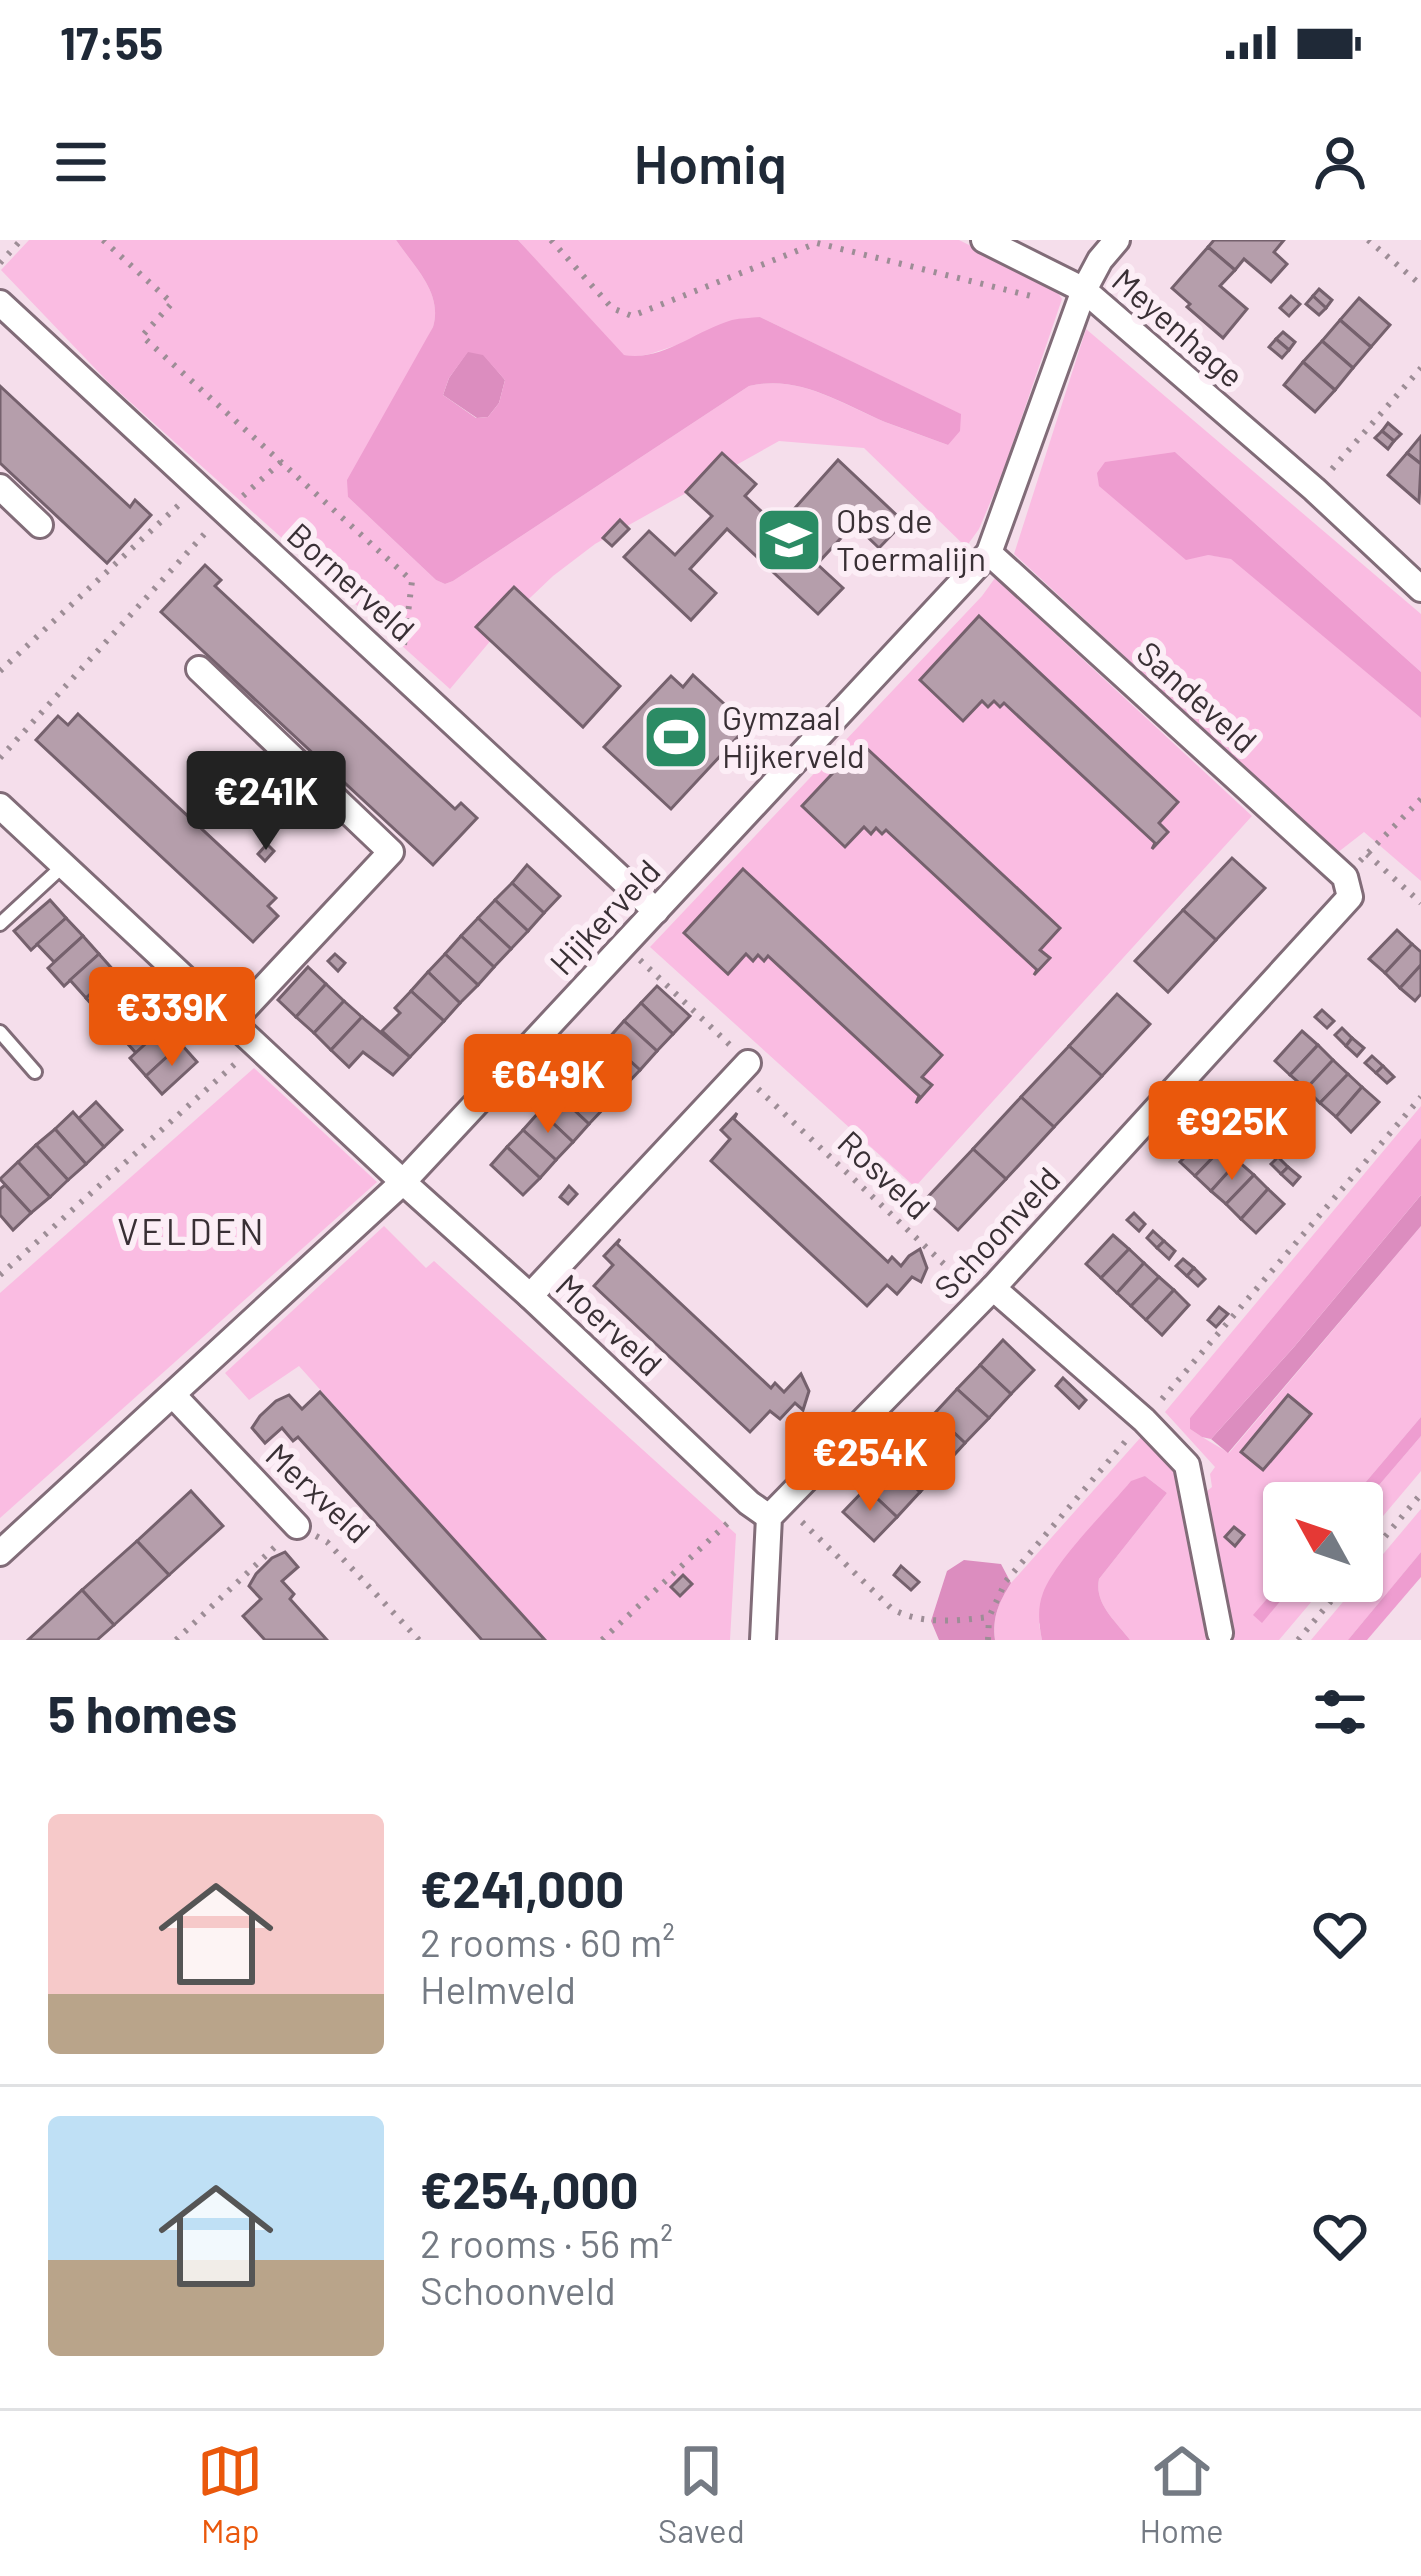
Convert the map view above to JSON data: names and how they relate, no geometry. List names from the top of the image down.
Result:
{
  "streets": {
    "street": [
      "Meyenhage",
      "Bornerveld",
      "Sandeveld",
      "Hijkerveld",
      "Schoonveld",
      "Moerveld",
      "Merxveld"
    ],
    "path": ["Rosveld"]
  },
  "crossings": [
    ["Meyenhage", "Hijkerveld"],
    ["Bornerveld", "Hijkerveld"],
    ["Sandeveld", "Hijkerveld"],
    ["Sandeveld", "Schoonveld"],
    ["Hijkerveld", "Rosveld"],
    ["Hijkerveld", "Moerveld"],
    ["Hijkerveld", "Merxveld"],
    ["Rosveld", "Schoonveld"],
    ["Schoonveld", "Moerveld"]
  ],
  "districts": ["VELDEN"],
  "places": {
    "school or university": ["Obs de Toermalijn"],
    "sports": ["Gymzaal Hijkerveld"]
  },
  "north": "top left",
  "page": {
    "status": "17:55",
    "header": "Homiq",
    "price": [
      "€241K",
      "€339K",
      "€649K",
      "€925K",
      "€254K"
    ],
    "heading": "5 homes",
    "list": [
      {
        "name": "€241,000",
        "note": "2 rooms · 60 m² · Helmveld"
      },
      {
        "name": "€254,000",
        "note": "2 rooms · 56 m² · Schoonveld"
      }
    ],
    "tabs": ["Map", "Saved", "Home"]
  }
}
